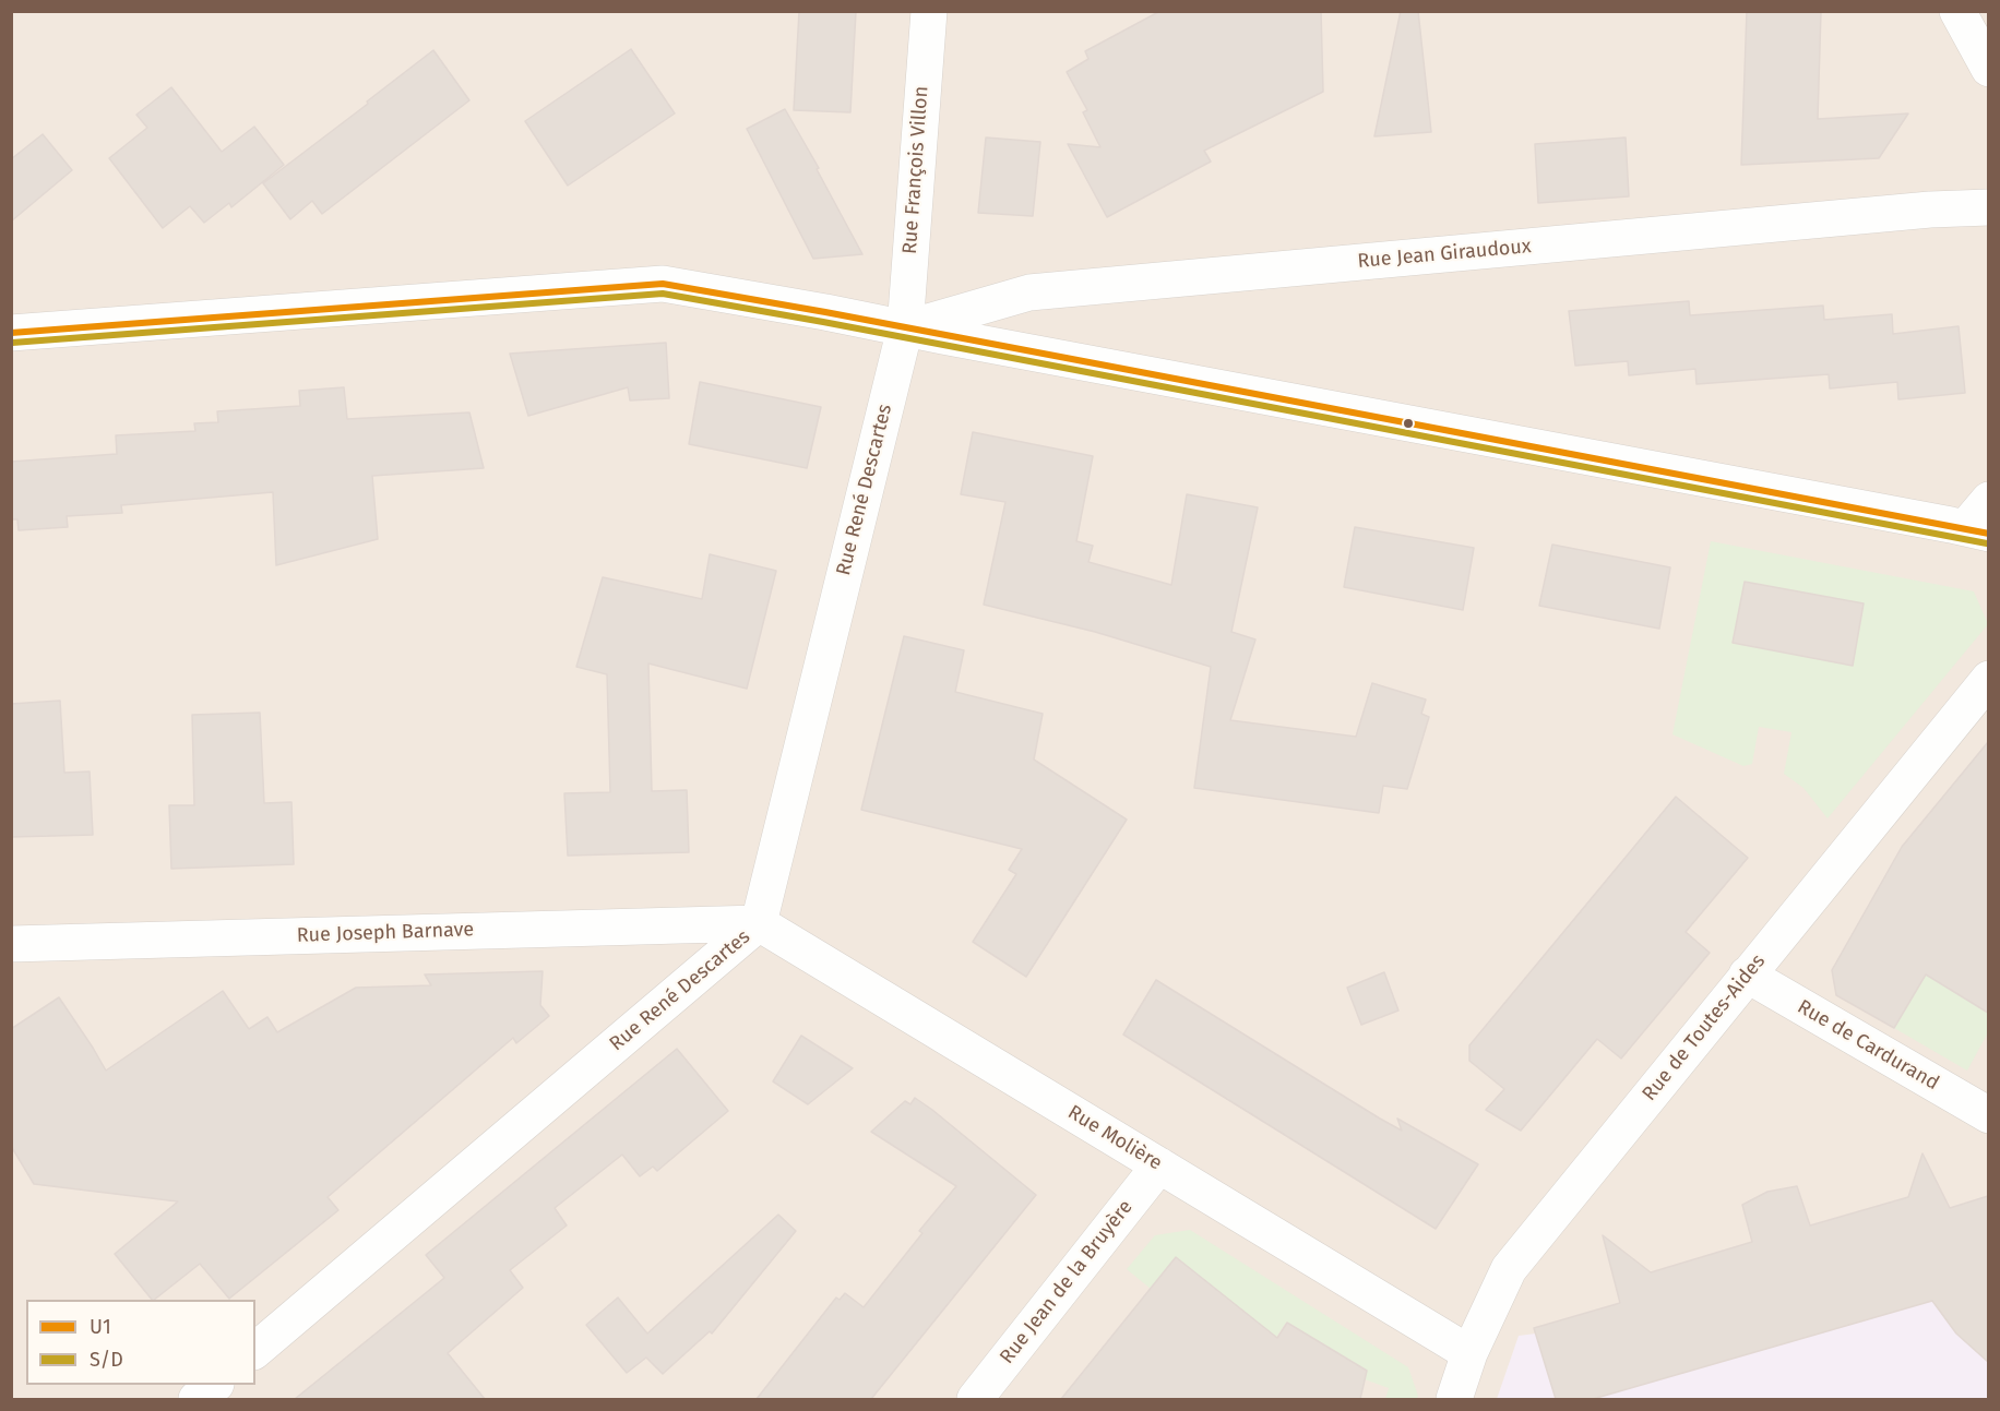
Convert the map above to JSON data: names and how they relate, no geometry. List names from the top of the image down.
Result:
{
  "streets": {
    "street": [
      "Rue François Villon",
      "Rue Jean Giraudoux",
      "Rue René Descartes",
      "Rue Joseph Barnave",
      "Rue de Toutes-Aides",
      "Rue de Cardurand",
      "Rue Molière",
      "Rue Jean de la Bruyère"
    ]
  },
  "crossings": [
    ["Rue François Villon", "Rue Jean Giraudoux"],
    ["Rue François Villon", "Rue René Descartes"],
    ["Rue Jean Giraudoux", "Rue René Descartes"],
    ["Rue René Descartes", "Rue Joseph Barnave"],
    ["Rue René Descartes", "Rue Molière"],
    ["Rue Joseph Barnave", "Rue Molière"],
    ["Rue de Toutes-Aides", "Rue de Cardurand"],
    ["Rue de Toutes-Aides", "Rue Molière"],
    ["Rue Molière", "Rue Jean de la Bruyère"]
  ],
  "lines": ["transit line U1", "transit line S/D"],
  "legend": ["U1", "S/D"]
}
